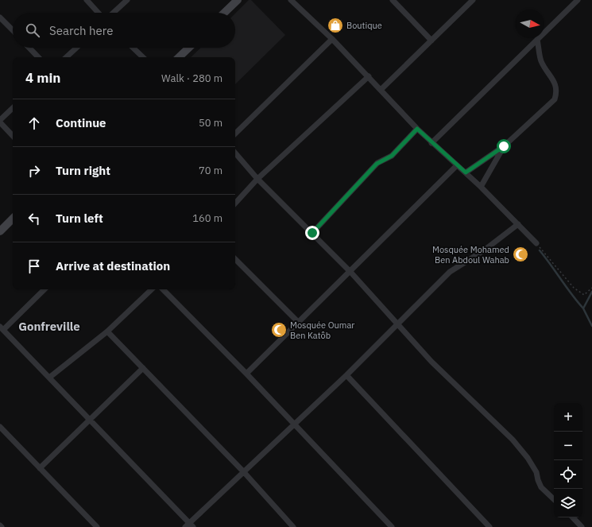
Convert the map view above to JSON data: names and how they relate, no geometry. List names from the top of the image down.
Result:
{
  "districts": ["Gonfreville"],
  "places": {
    "shop": ["Boutique"],
    "mosque": ["Mosquée Mohamed Ben Abdoul Wahab", "Mosquée Oumar Ben Katôb"]
  },
  "north": "right",
  "page": {
    "search": "Search here",
    "heading": ["4 min", "Walk · 280 m"],
    "list": [
      ["Continue", "50 m"],
      ["Turn right", "70 m"],
      ["Turn left", "160 m"],
      "Arrive at destination"
    ],
    "map_buttons": ["+", "−"]
  }
}
